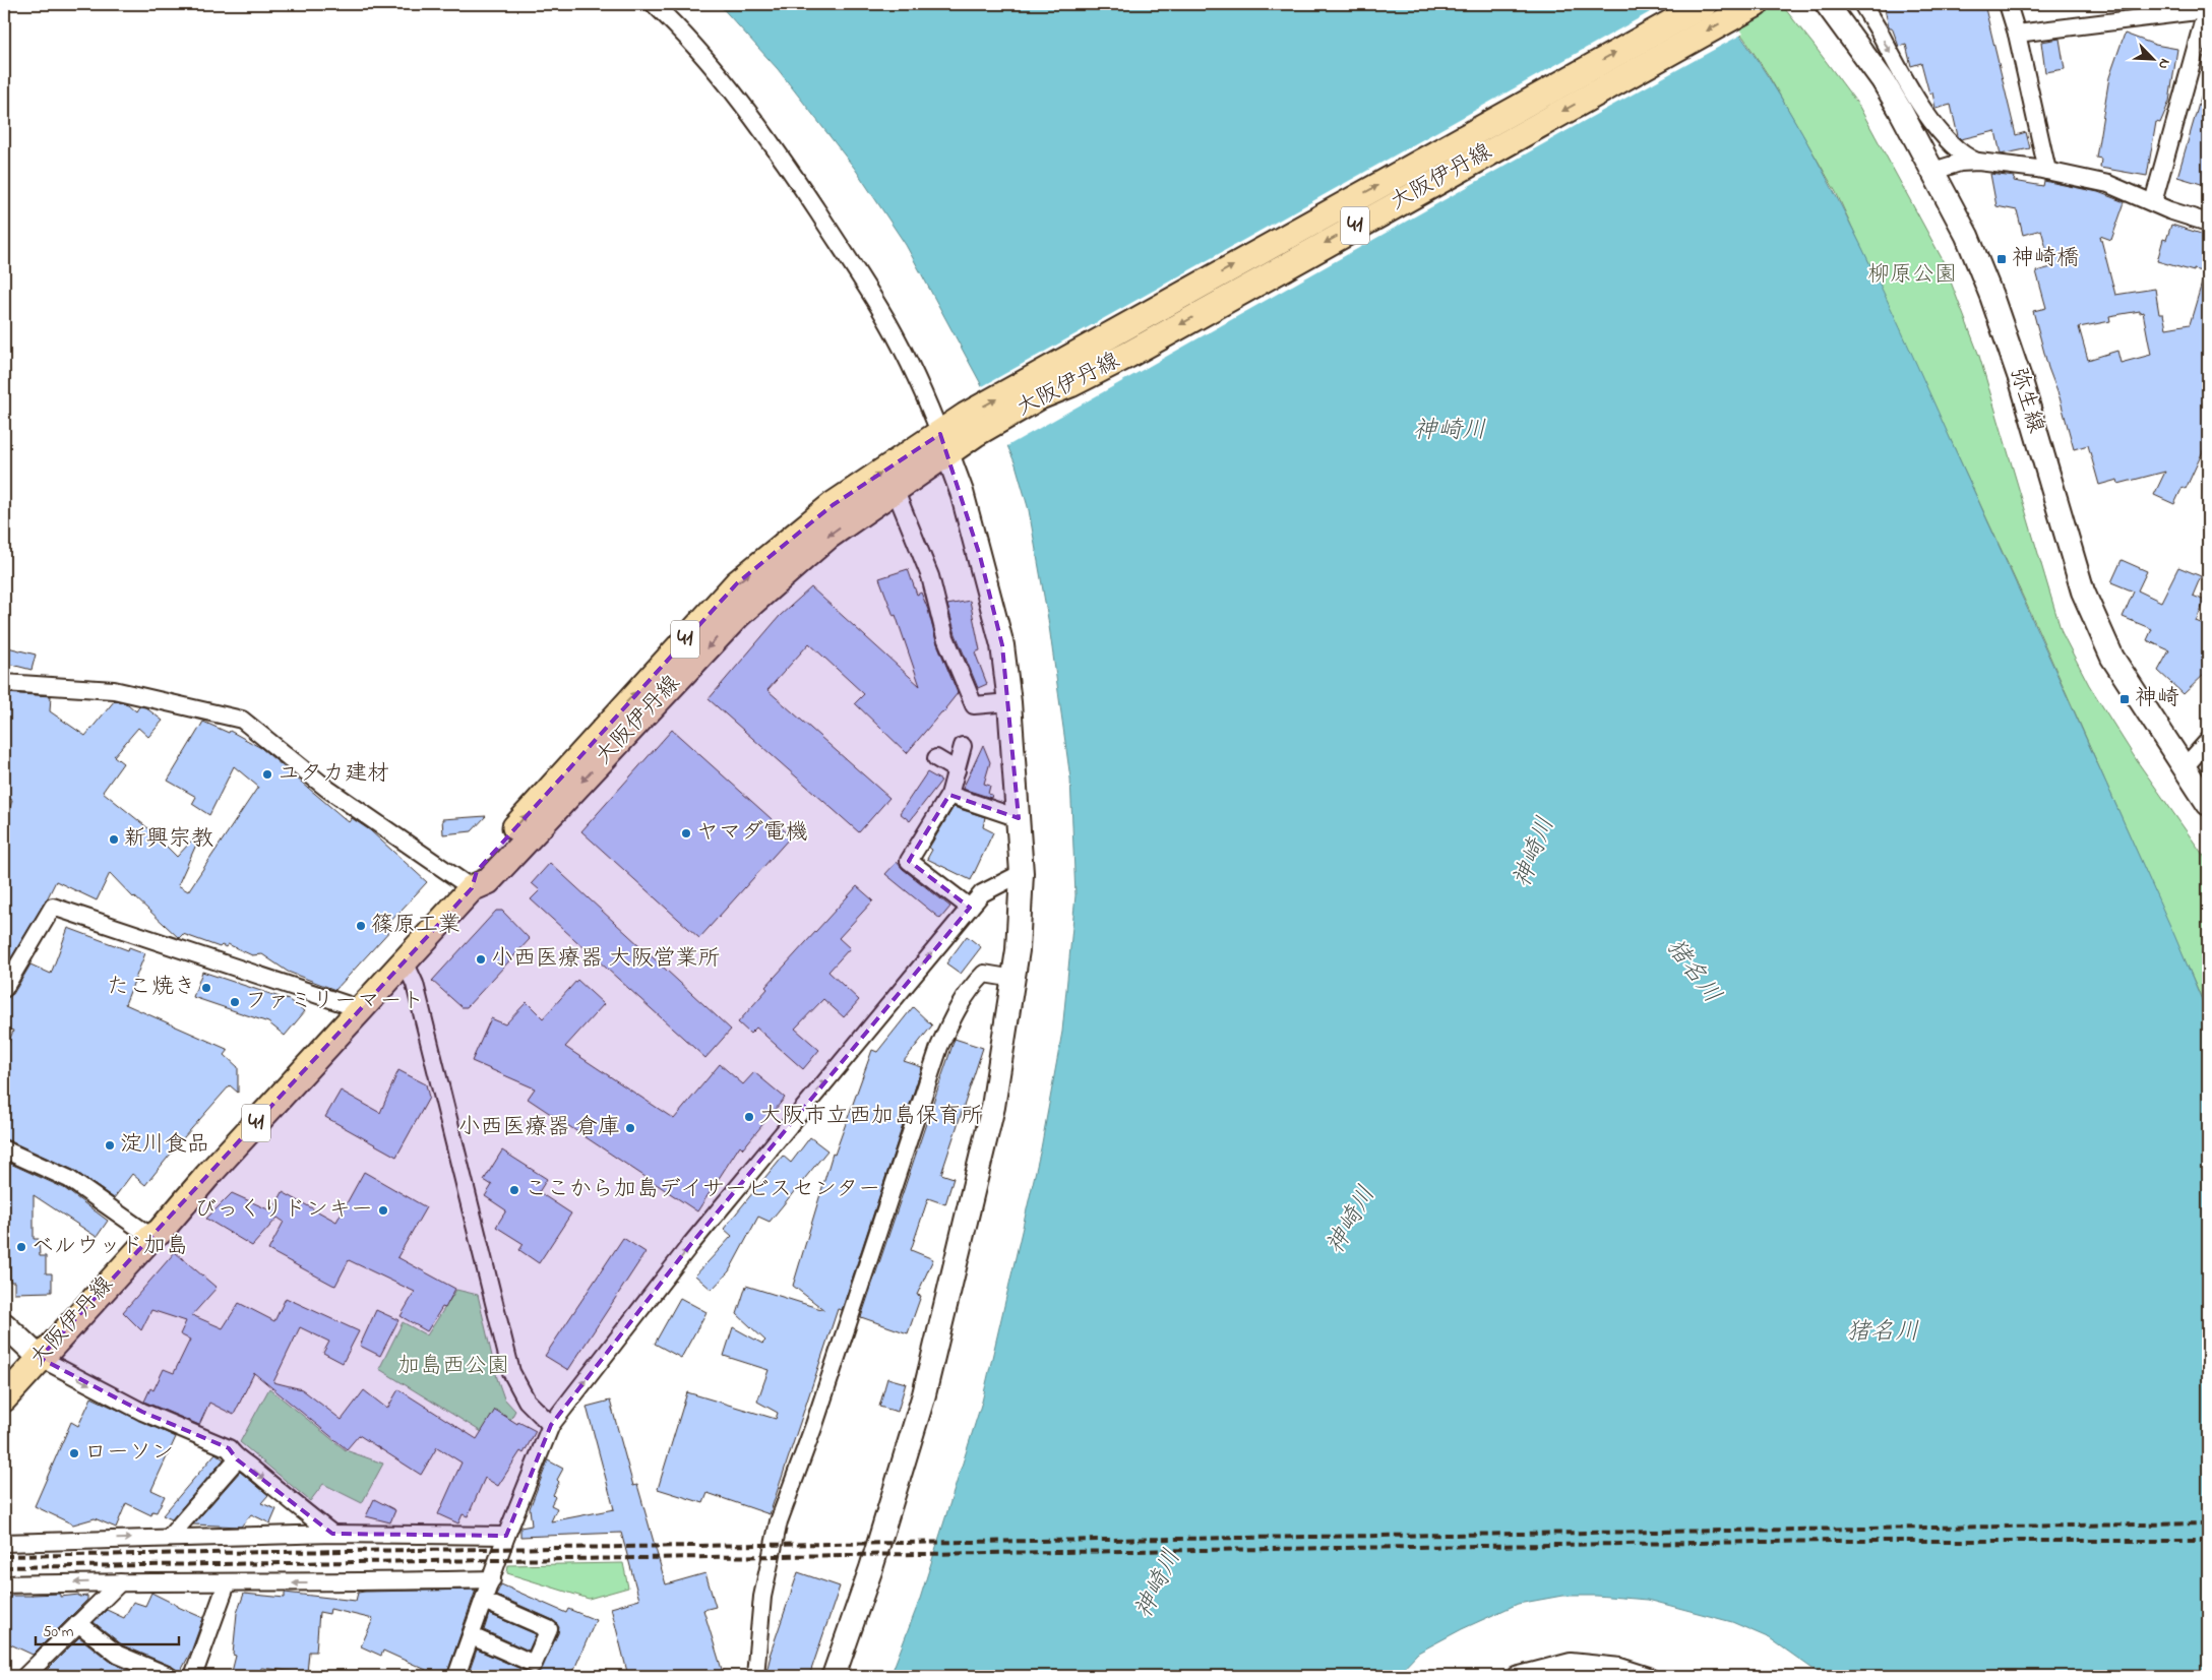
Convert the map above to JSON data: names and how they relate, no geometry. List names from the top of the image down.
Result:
{
  "streets": {
    "main road": ["大阪伊丹線", "41"],
    "street": ["弥生線"]
  },
  "water": ["神崎川", "猪名川"],
  "parks": ["柳原公園", "加島西公園"],
  "places": {
    "transit": ["神崎橋", "神崎"],
    "other": [
      "ユタカ建材",
      "ヤマダ電機",
      "新興宗教",
      "篠原工業",
      "小西医療器 大阪営業所",
      "たこ焼き",
      "ファミリーマート",
      "大阪市立西加島保育所",
      "小西医療器 倉庫",
      "淀川食品",
      "ここから加島デイサービスセンター",
      "びっくりドンキー",
      "ベルウッド加島",
      "ローソン"
    ]
  },
  "scale_bar": "50 m",
  "north": "bottom right"
}
